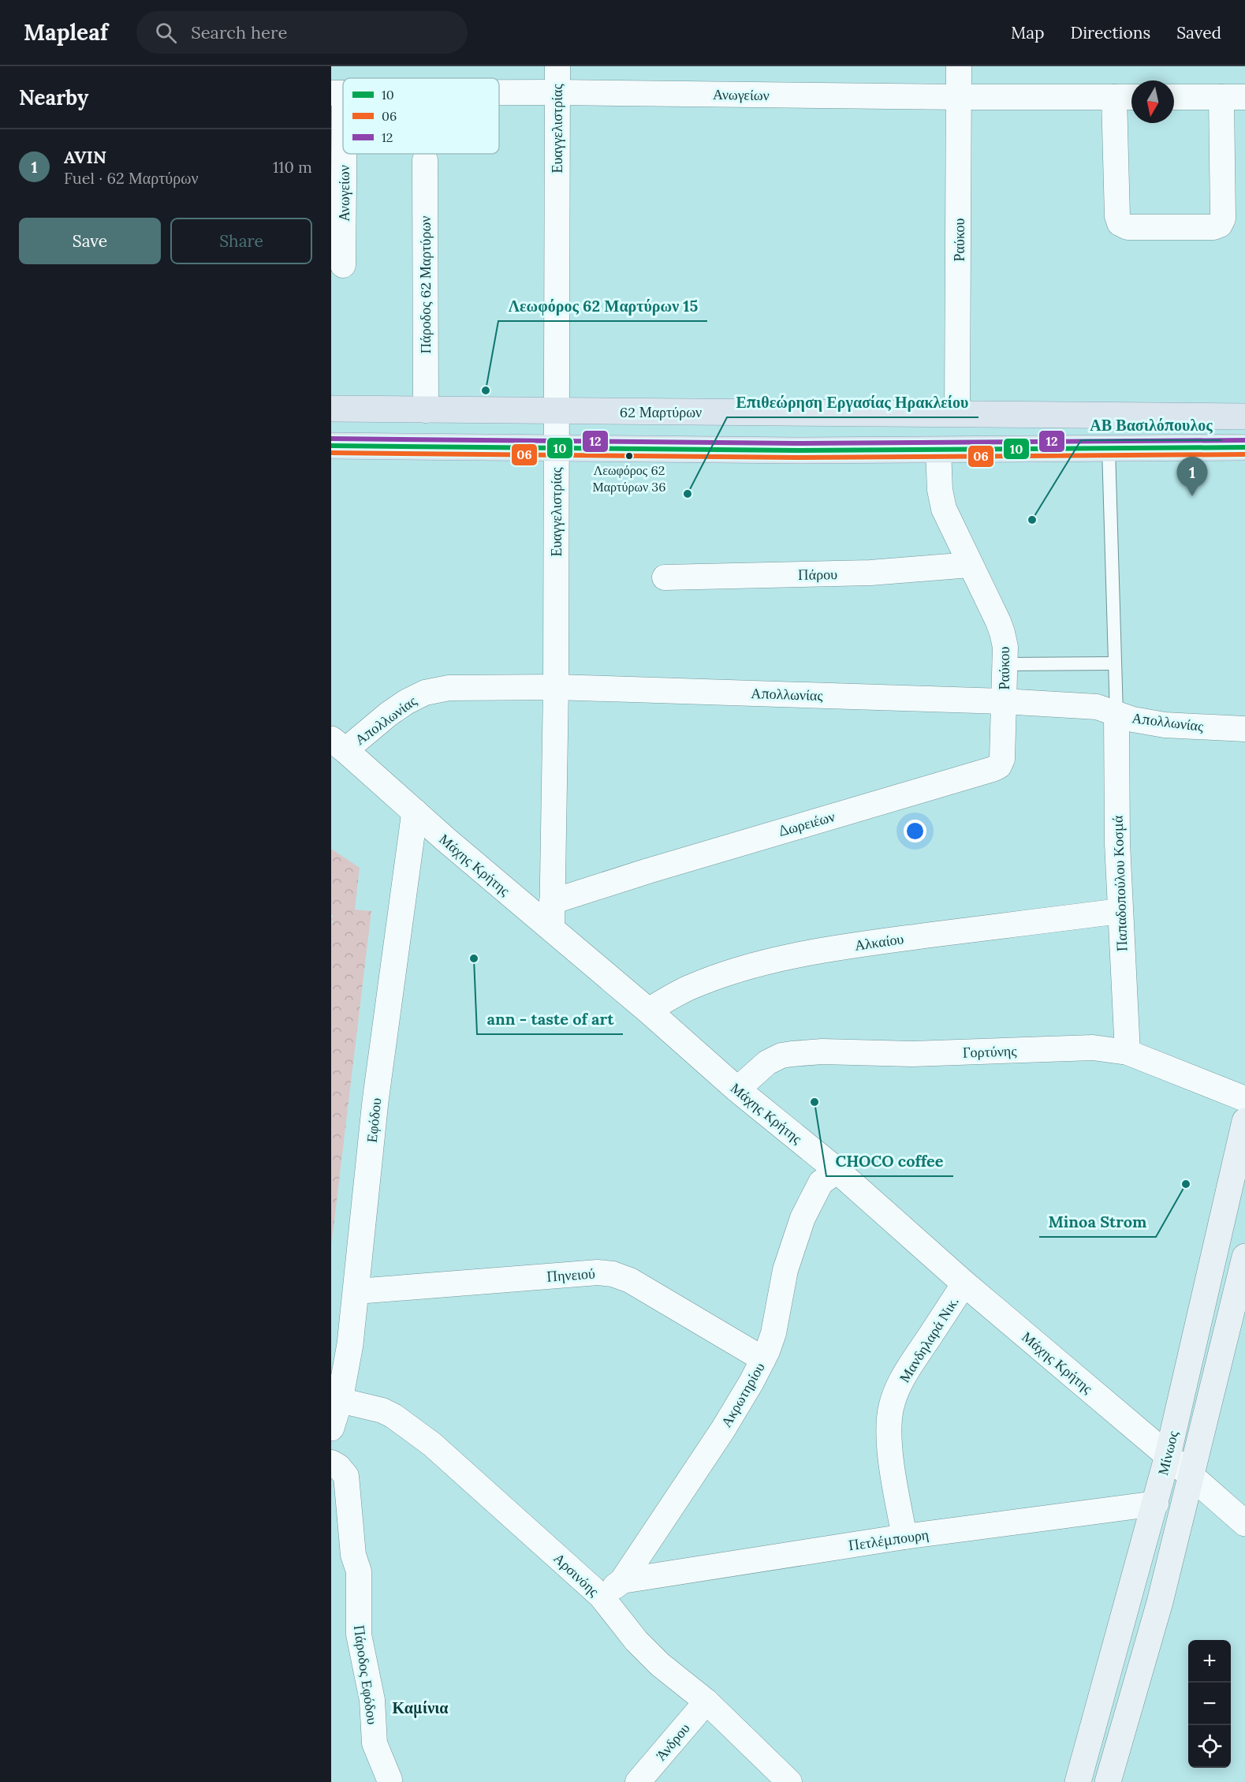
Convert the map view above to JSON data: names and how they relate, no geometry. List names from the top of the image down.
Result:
{
  "streets": {
    "main road": ["62 Μαρτύρων", "Μίνωος"],
    "street": [
      "Ανωγείων",
      "Ευαγγελιστρίας",
      "Ραύκου",
      "Πάροδος 62 Μαρτύρων",
      "Πάρου",
      "Απολλωνίας",
      "Δωρειέων",
      "Μάχης Κρήτης",
      "Παπαδοπούλου Κοσμά",
      "Αλκαίου",
      "Γορτύνης",
      "Εφόδου",
      "Πηνειού",
      "Μανδηλαρά Νικ.",
      "Ακρωτηρίου",
      "Πετλέμπουρη",
      "Αρσινόης",
      "Πάροδος Εφόδου",
      "Άνδρου"
    ]
  },
  "crossings": [
    ["Ανωγείων", "Ευαγγελιστρίας"],
    ["Ανωγείων", "Ραύκου"],
    ["Ευαγγελιστρίας", "62 Μαρτύρων"],
    ["Ευαγγελιστρίας", "Απολλωνίας"],
    ["Ευαγγελιστρίας", "Δωρειέων"],
    ["Ευαγγελιστρίας", "Μάχης Κρήτης"],
    ["Ραύκου", "62 Μαρτύρων"],
    ["Ραύκου", "Πάρου"],
    ["Ραύκου", "Απολλωνίας"],
    ["Ραύκου", "Δωρειέων"],
    ["Πάροδος 62 Μαρτύρων", "62 Μαρτύρων"],
    ["Απολλωνίας", "Δωρειέων"],
    ["Απολλωνίας", "Μάχης Κρήτης"],
    ["Απολλωνίας", "Παπαδοπούλου Κοσμά"],
    ["Μάχης Κρήτης", "Αλκαίου"],
    ["Μάχης Κρήτης", "Γορτύνης"],
    ["Μάχης Κρήτης", "Εφόδου"],
    ["Μάχης Κρήτης", "Μανδηλαρά Νικ."],
    ["Μάχης Κρήτης", "Ακρωτηρίου"],
    ["Μάχης Κρήτης", "Μίνωος"],
    ["Παπαδοπούλου Κοσμά", "Αλκαίου"],
    ["Παπαδοπούλου Κοσμά", "Γορτύνης"],
    ["Εφόδου", "Πηνειού"],
    ["Εφόδου", "Αρσινόης"],
    ["Πηνειού", "Ακρωτηρίου"],
    ["Μανδηλαρά Νικ.", "Πετλέμπουρη"],
    ["Ακρωτηρίου", "Πετλέμπουρη"],
    ["Ακρωτηρίου", "Αρσινόης"],
    ["Μίνωος", "Πετλέμπουρη"],
    ["Αρσινόης", "Άνδρου"]
  ],
  "districts": ["Καμίνια"],
  "places": [
    "Λεωφόρος 62 Μαρτύρων 15",
    "Λεωφόρος 62 Μαρτύρων 36",
    "Επιθεώρηση Εργασίας Ηρακλείου",
    "ΑΒ Βασιλόπουλος",
    "ann - taste of art",
    "CHOCO coffee",
    "Minoa Strom"
  ],
  "lines": ["transit line 12", "transit line 10", "transit line 06"],
  "legend": ["10", "06", "12"],
  "north": "bottom",
  "page": {
    "header": "Mapleaf",
    "search": "Search here",
    "nav": ["Map", "Directions", "Saved"],
    "heading": "Nearby",
    "list": [
      {
        "mark": "1",
        "name": "AVIN",
        "note": "Fuel · 62 Μαρτύρων",
        "value": "110 m"
      }
    ],
    "buttons": ["Save", "Share"],
    "pins": "1",
    "map_buttons": ["+", "−"]
  }
}
